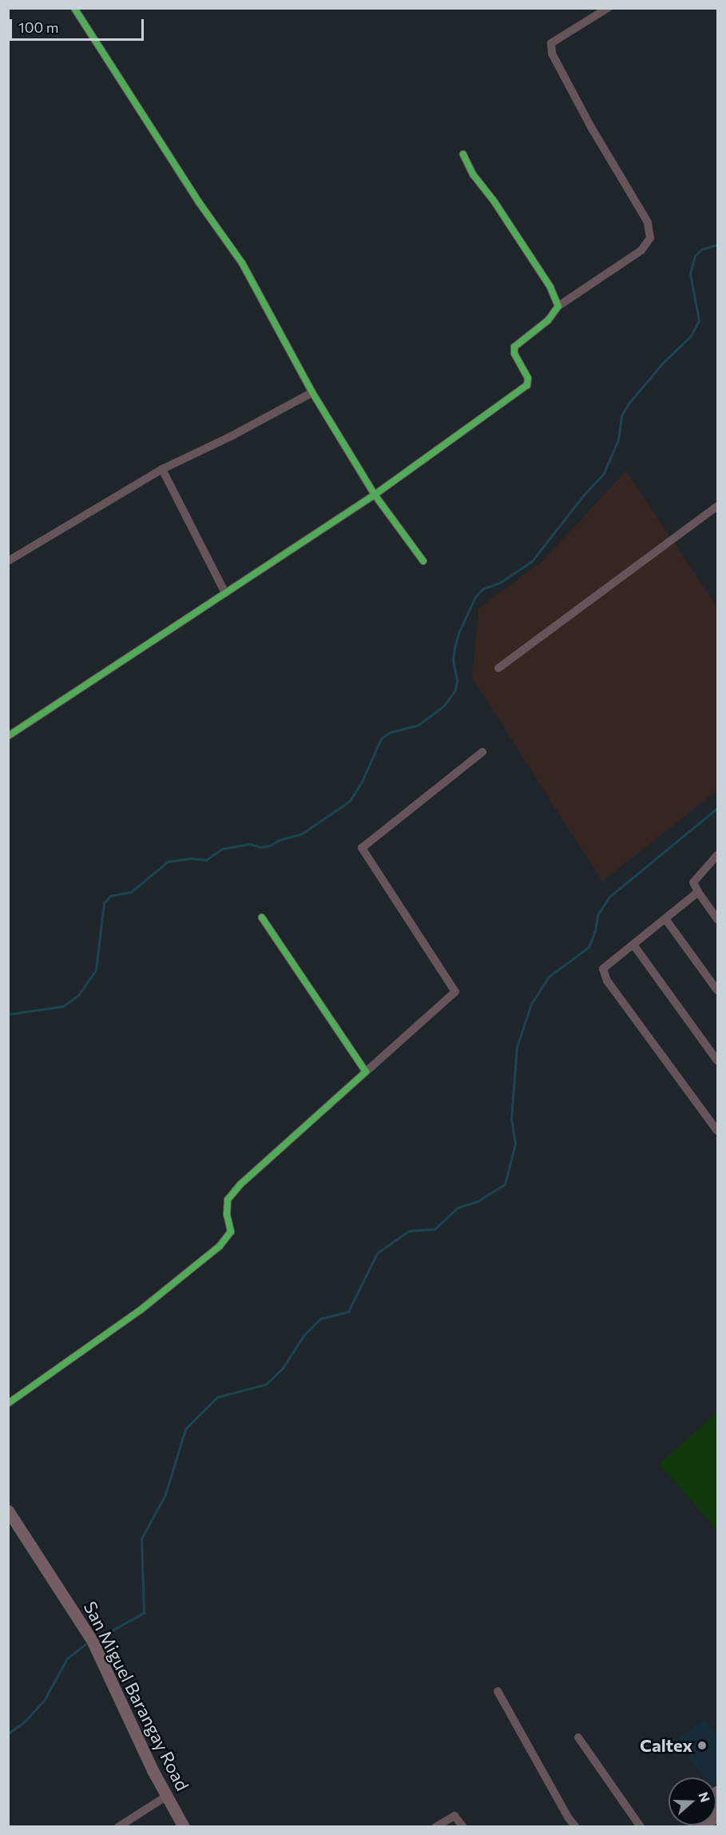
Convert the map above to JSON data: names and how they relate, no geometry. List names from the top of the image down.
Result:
{
  "streets": {
    "street": ["San Miguel Barangay Road"]
  },
  "places": ["Caltex"],
  "scale_bar": "100 m",
  "north": "right"
}
